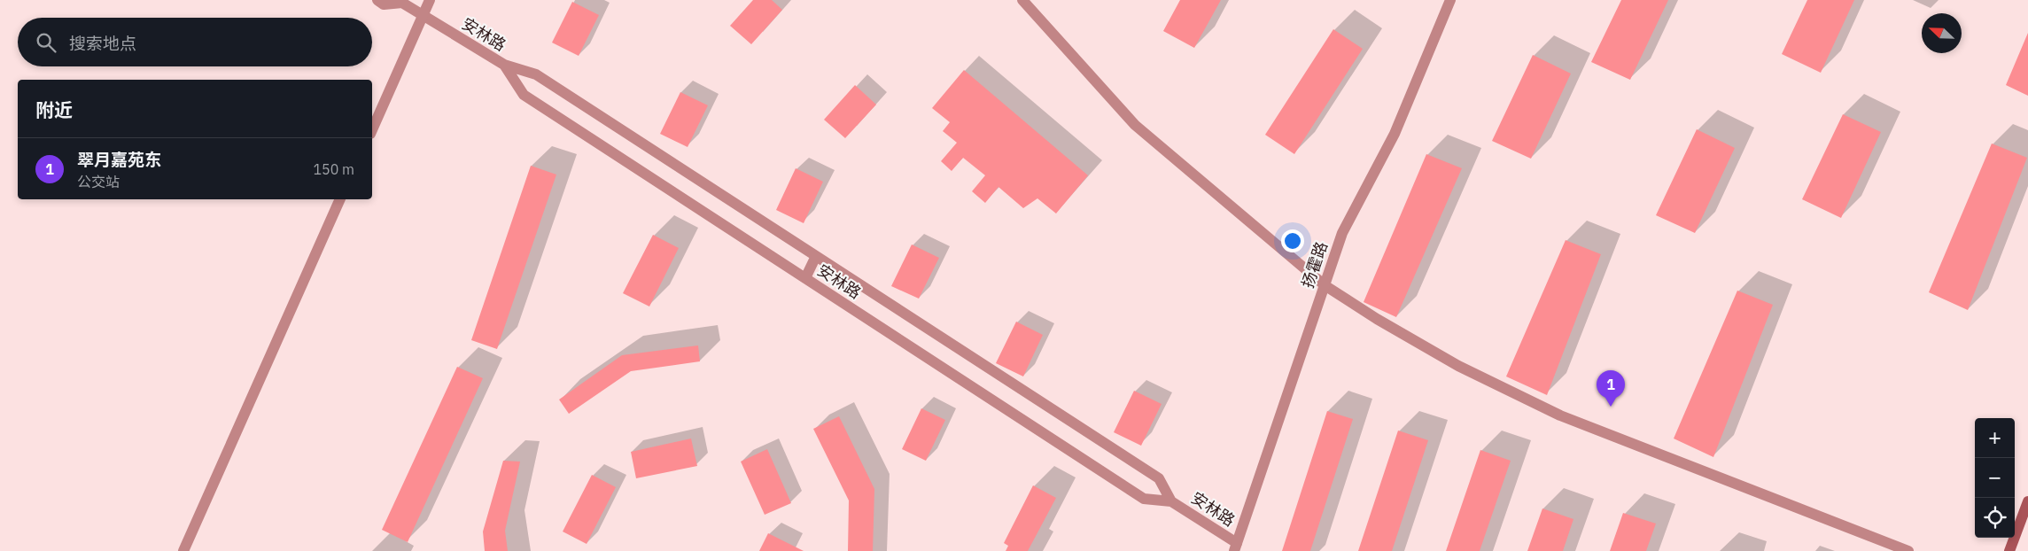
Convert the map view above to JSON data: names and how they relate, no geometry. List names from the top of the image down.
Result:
{
  "streets": {
    "street": ["安林路", "扬霍路"]
  },
  "crossings": [
    ["安林路", "扬霍路"]
  ],
  "north": "top left",
  "page": {
    "search": "搜索地点",
    "heading": "附近",
    "list": [
      {
        "mark": "1",
        "name": "翠月嘉苑东",
        "note": "公交站",
        "value": "150 m"
      }
    ],
    "pins": "1",
    "map_buttons": ["+", "−"]
  }
}
